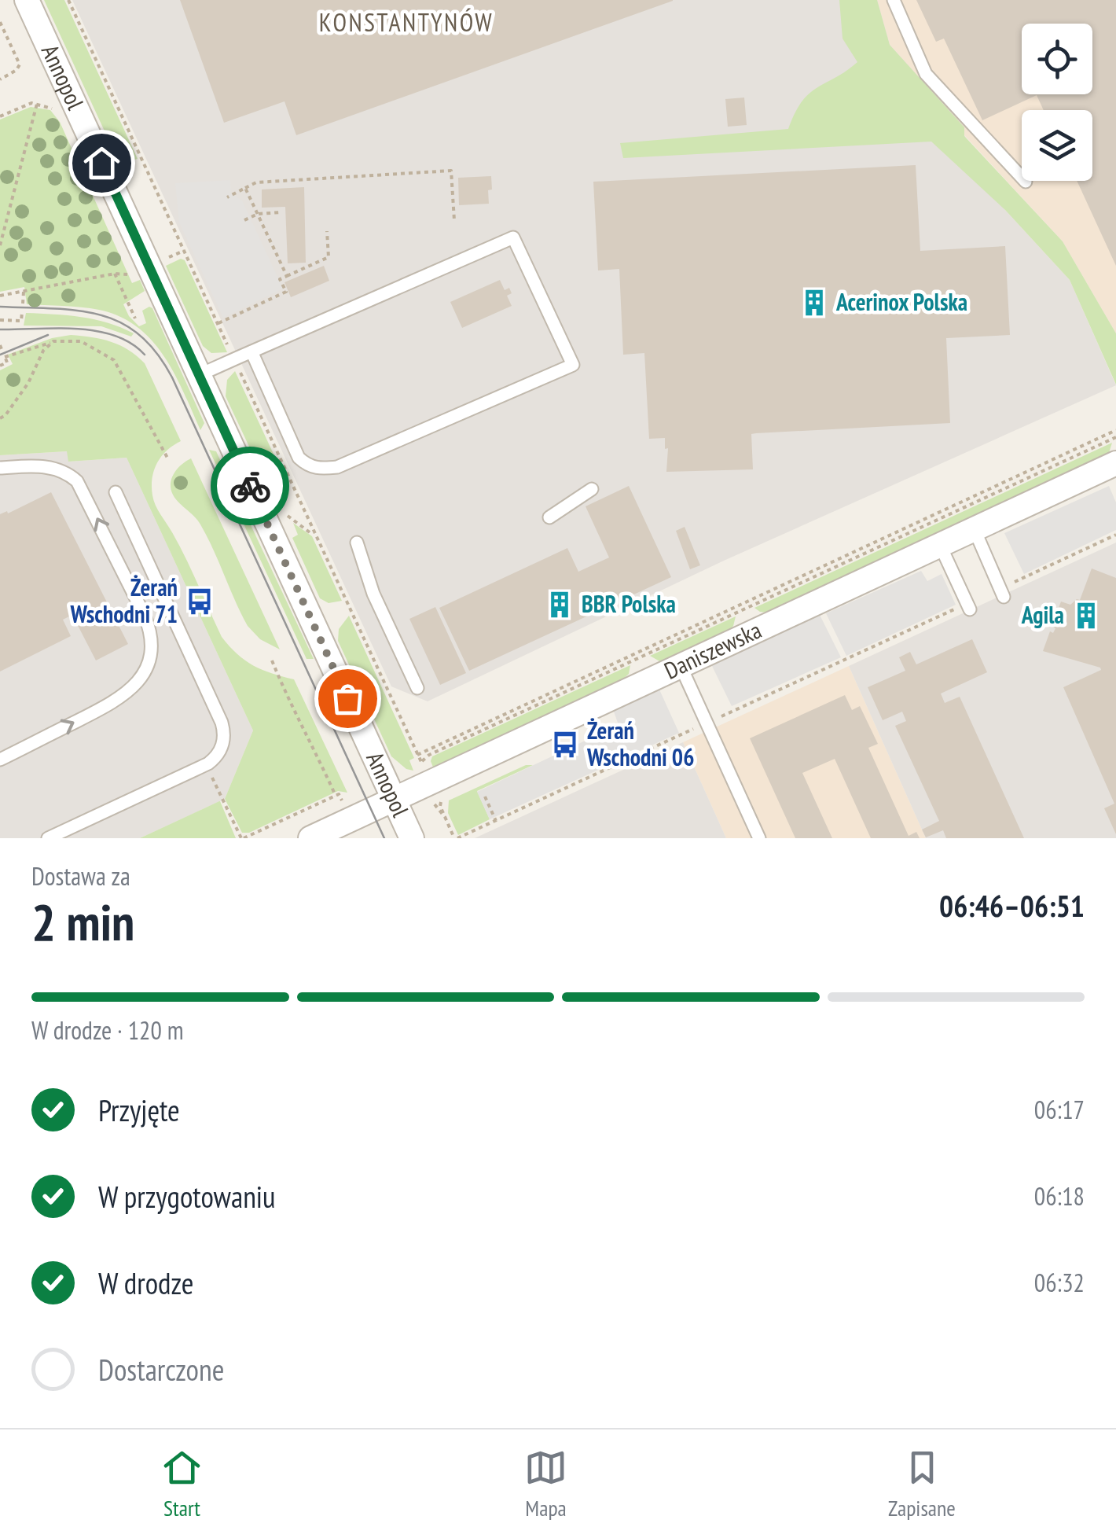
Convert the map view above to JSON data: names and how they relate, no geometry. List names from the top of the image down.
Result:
{
  "streets": {
    "street": ["Annopol", "Daniszewska"]
  },
  "crossings": [
    ["Annopol", "Daniszewska"]
  ],
  "districts": ["KONSTANTYNÓW"],
  "places": {
    "building": ["Acerinox Polska", "BBR Polska", "Agila"],
    "bus stop": ["Żerań Wschodni 71", "Żerań Wschodni 06"]
  },
  "page": {
    "heading": ["2 min", "Dostawa za", "06:46–06:51"],
    "bar": "W drodze · 120 m",
    "list": [
      ["Przyjęte", "06:17"],
      ["W przygotowaniu", "06:18"],
      ["W drodze", "06:32"],
      "Dostarczone"
    ],
    "tabs": ["Start", "Mapa", "Zapisane"]
  }
}
